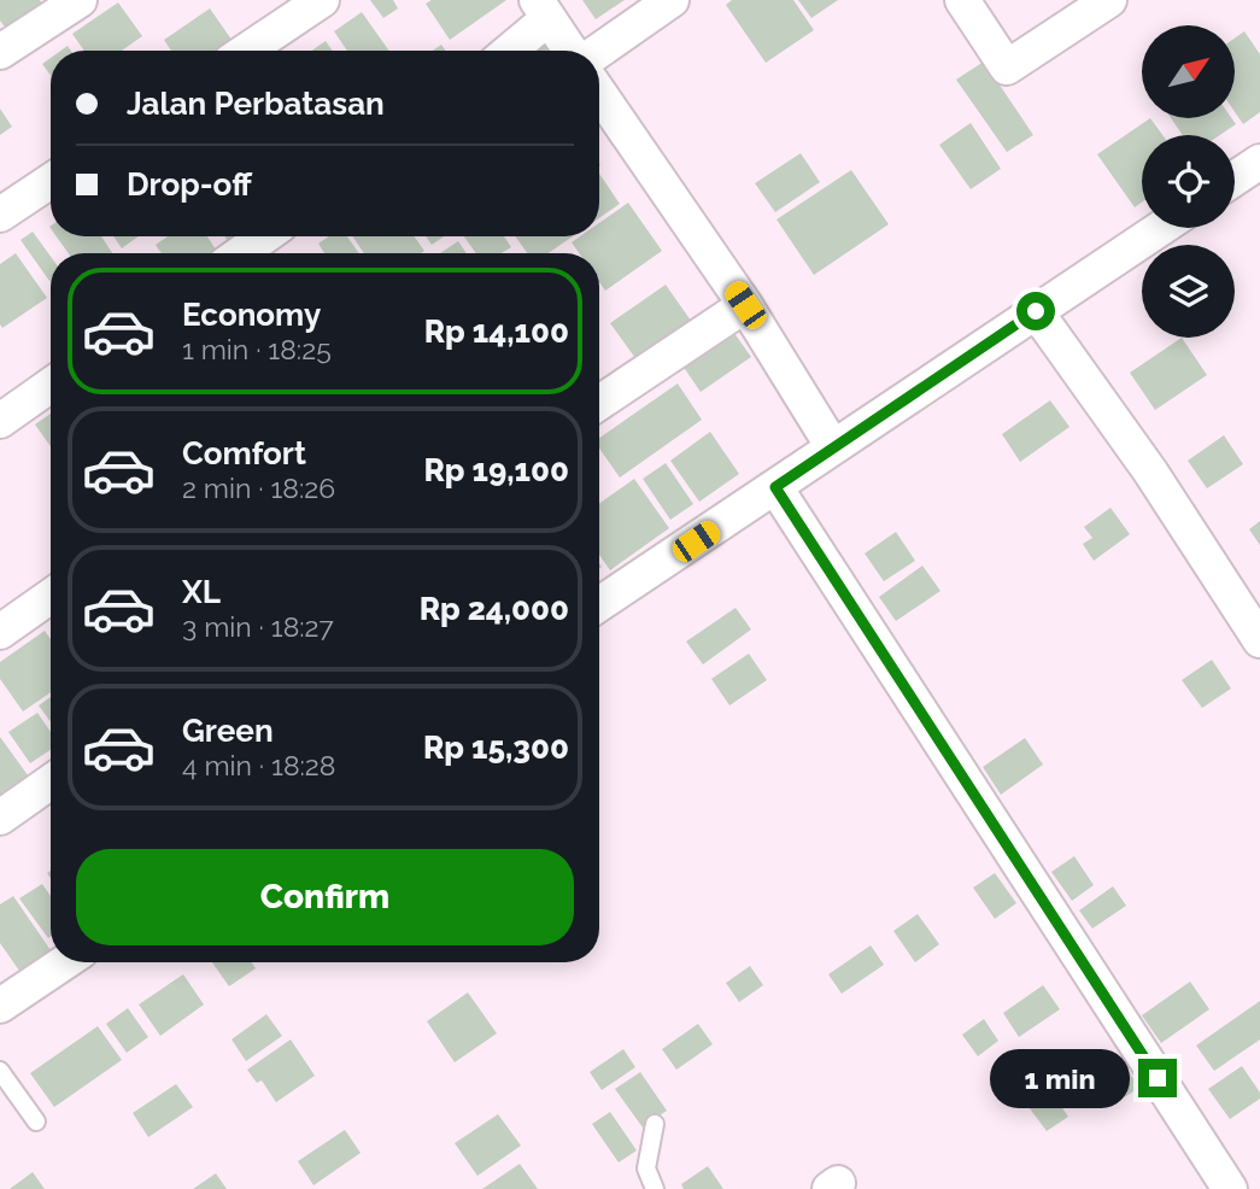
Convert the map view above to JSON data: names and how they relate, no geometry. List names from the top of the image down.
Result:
{
  "north": "top right",
  "page": {
    "banner": ["Jalan Perbatasan", "Drop-off"],
    "list": [
      {
        "name": "Economy",
        "note": "1 min · 18:25",
        "value": "Rp 14,100"
      },
      {
        "name": "Comfort",
        "note": "2 min · 18:26",
        "value": "Rp 19,100"
      },
      {
        "name": "XL",
        "note": "3 min · 18:27",
        "value": "Rp 24,000"
      },
      {
        "name": "Green",
        "note": "4 min · 18:28",
        "value": "Rp 15,300"
      }
    ],
    "buttons": "Confirm",
    "bubble": "1 min"
  }
}
